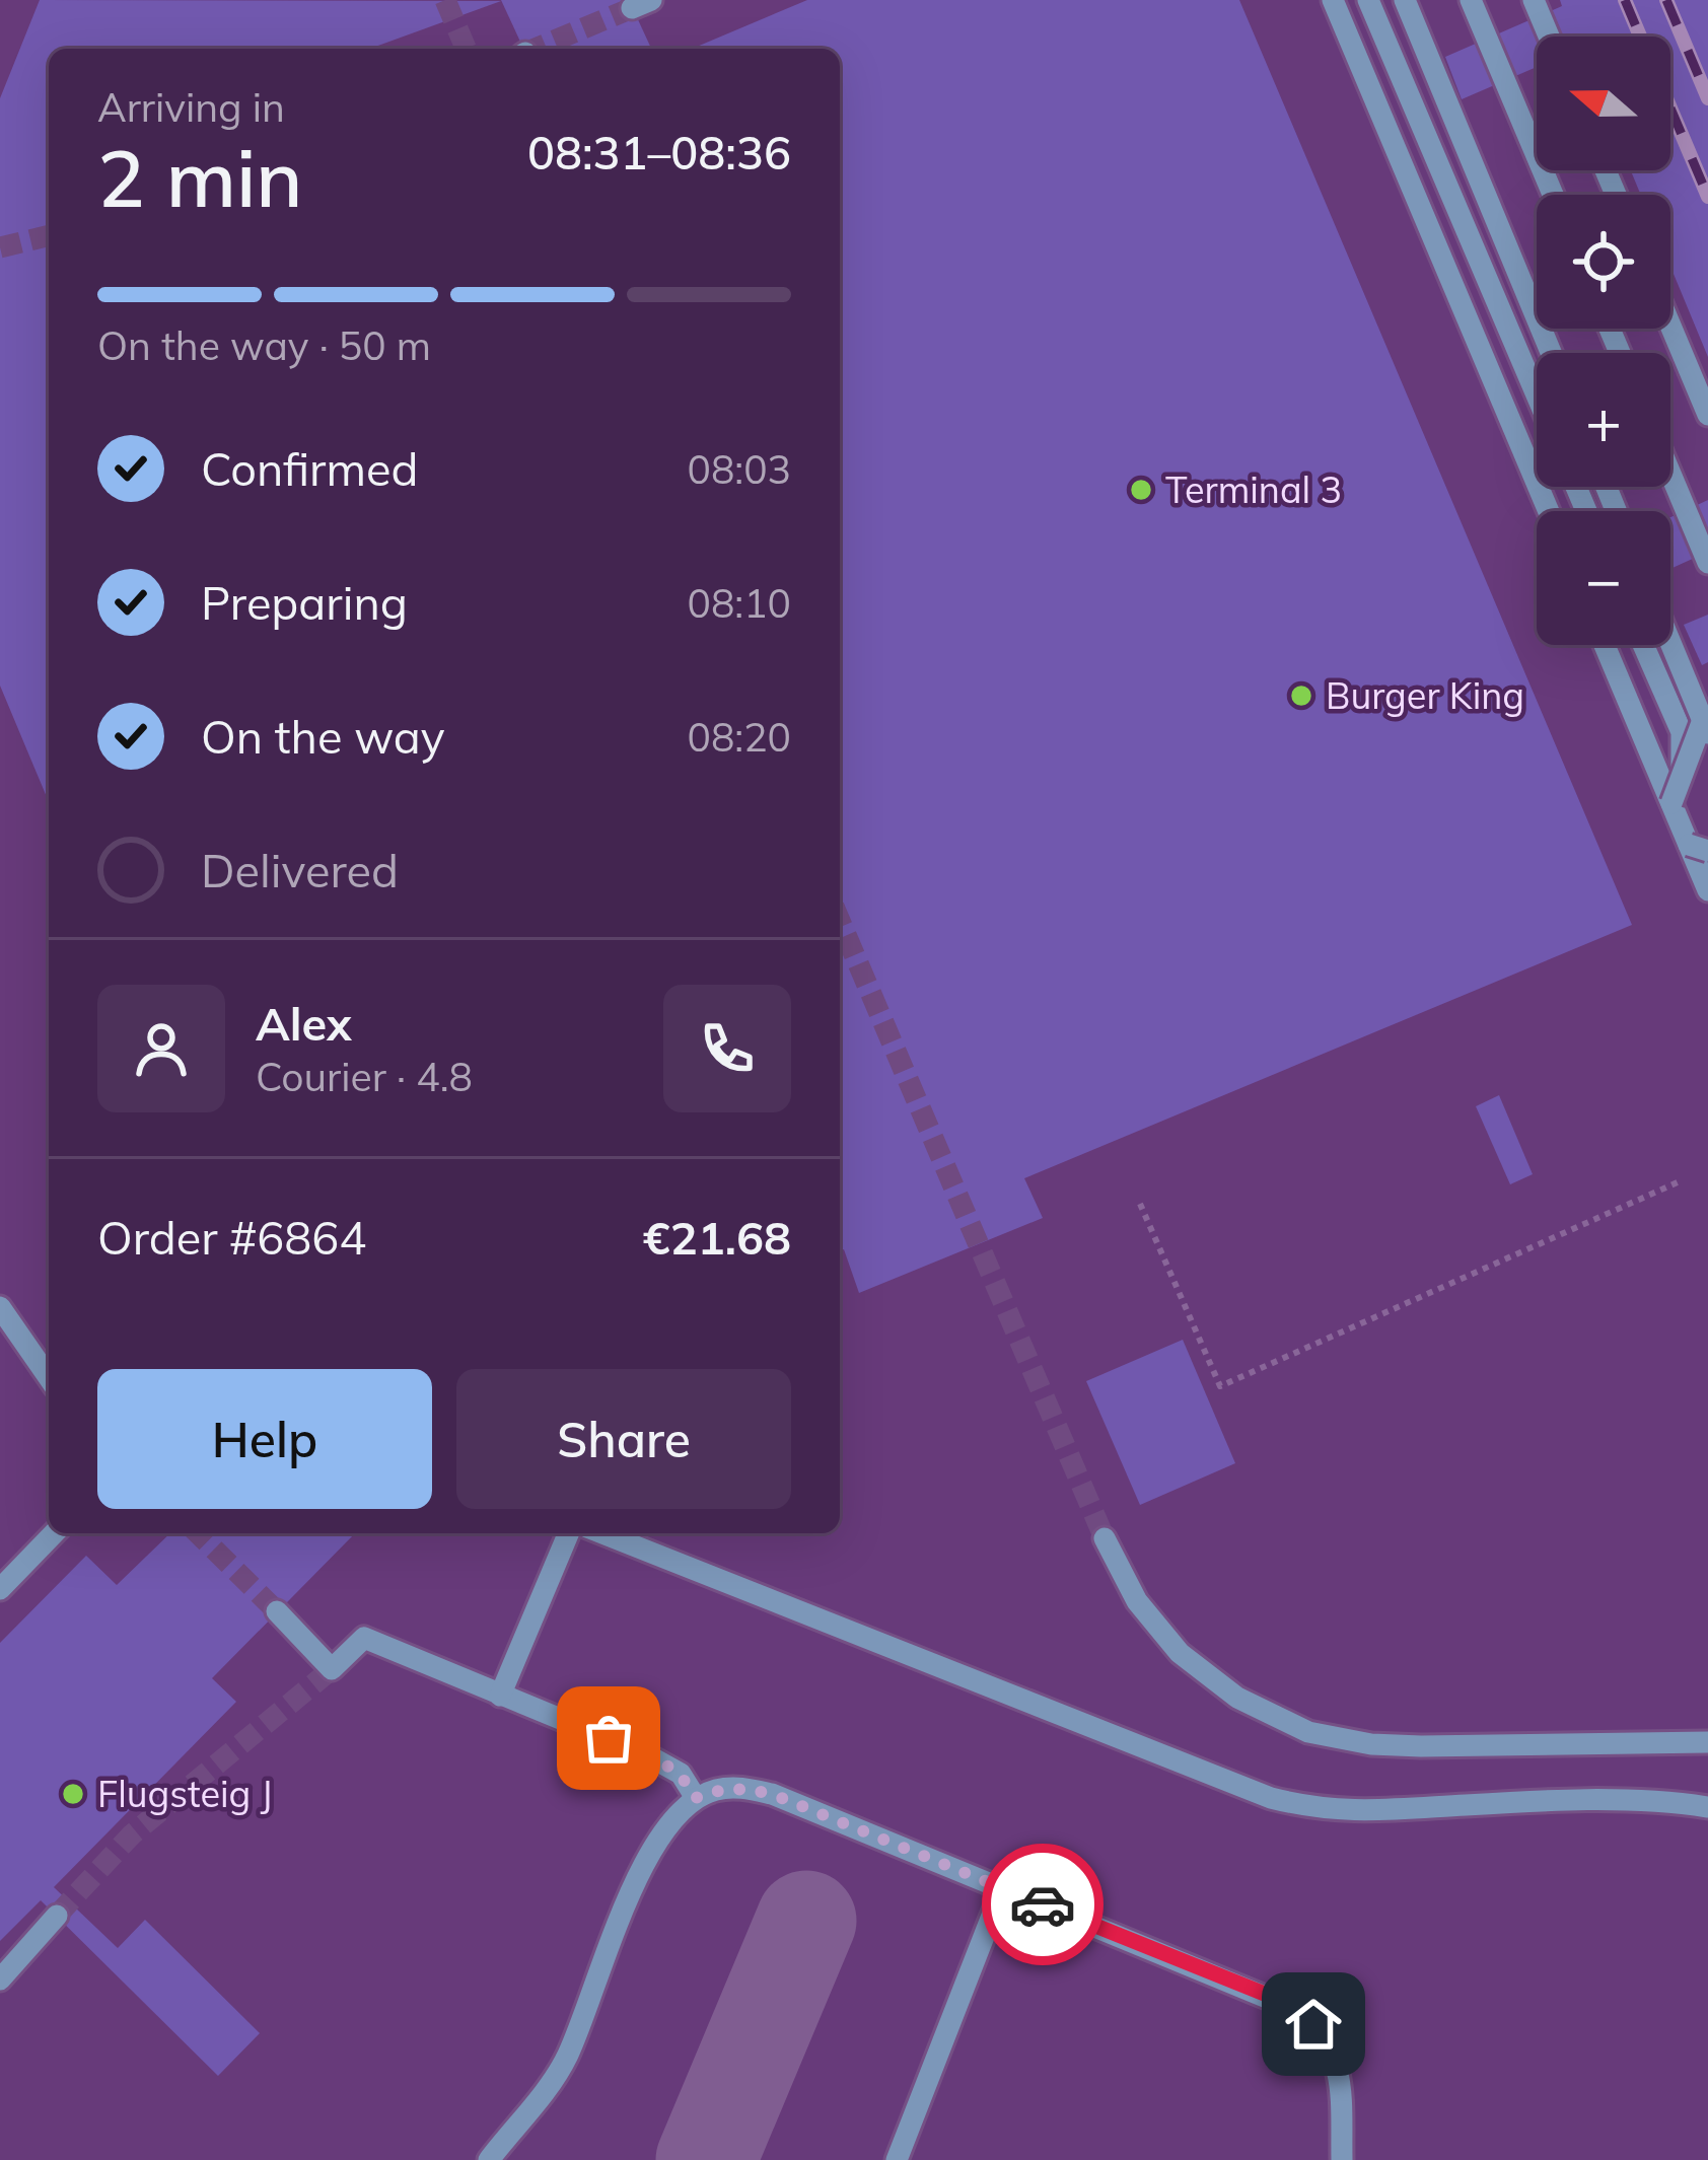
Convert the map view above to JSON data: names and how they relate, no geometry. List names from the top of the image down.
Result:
{
  "places": ["Terminal 3", "Burger King", "Flugsteig J"],
  "north": "left",
  "page": {
    "map_buttons": ["+", "−"],
    "heading": ["2 min", "Arriving in", "08:31–08:36"],
    "panel": [
      "Alex",
      "Courier · 4.8",
      "Order #6864",
      "€21.68"
    ],
    "bar": "On the way · 50 m",
    "list": [
      ["Confirmed", "08:03"],
      ["Preparing", "08:10"],
      ["On the way", "08:20"],
      "Delivered"
    ],
    "buttons": ["Help", "Share"]
  }
}
